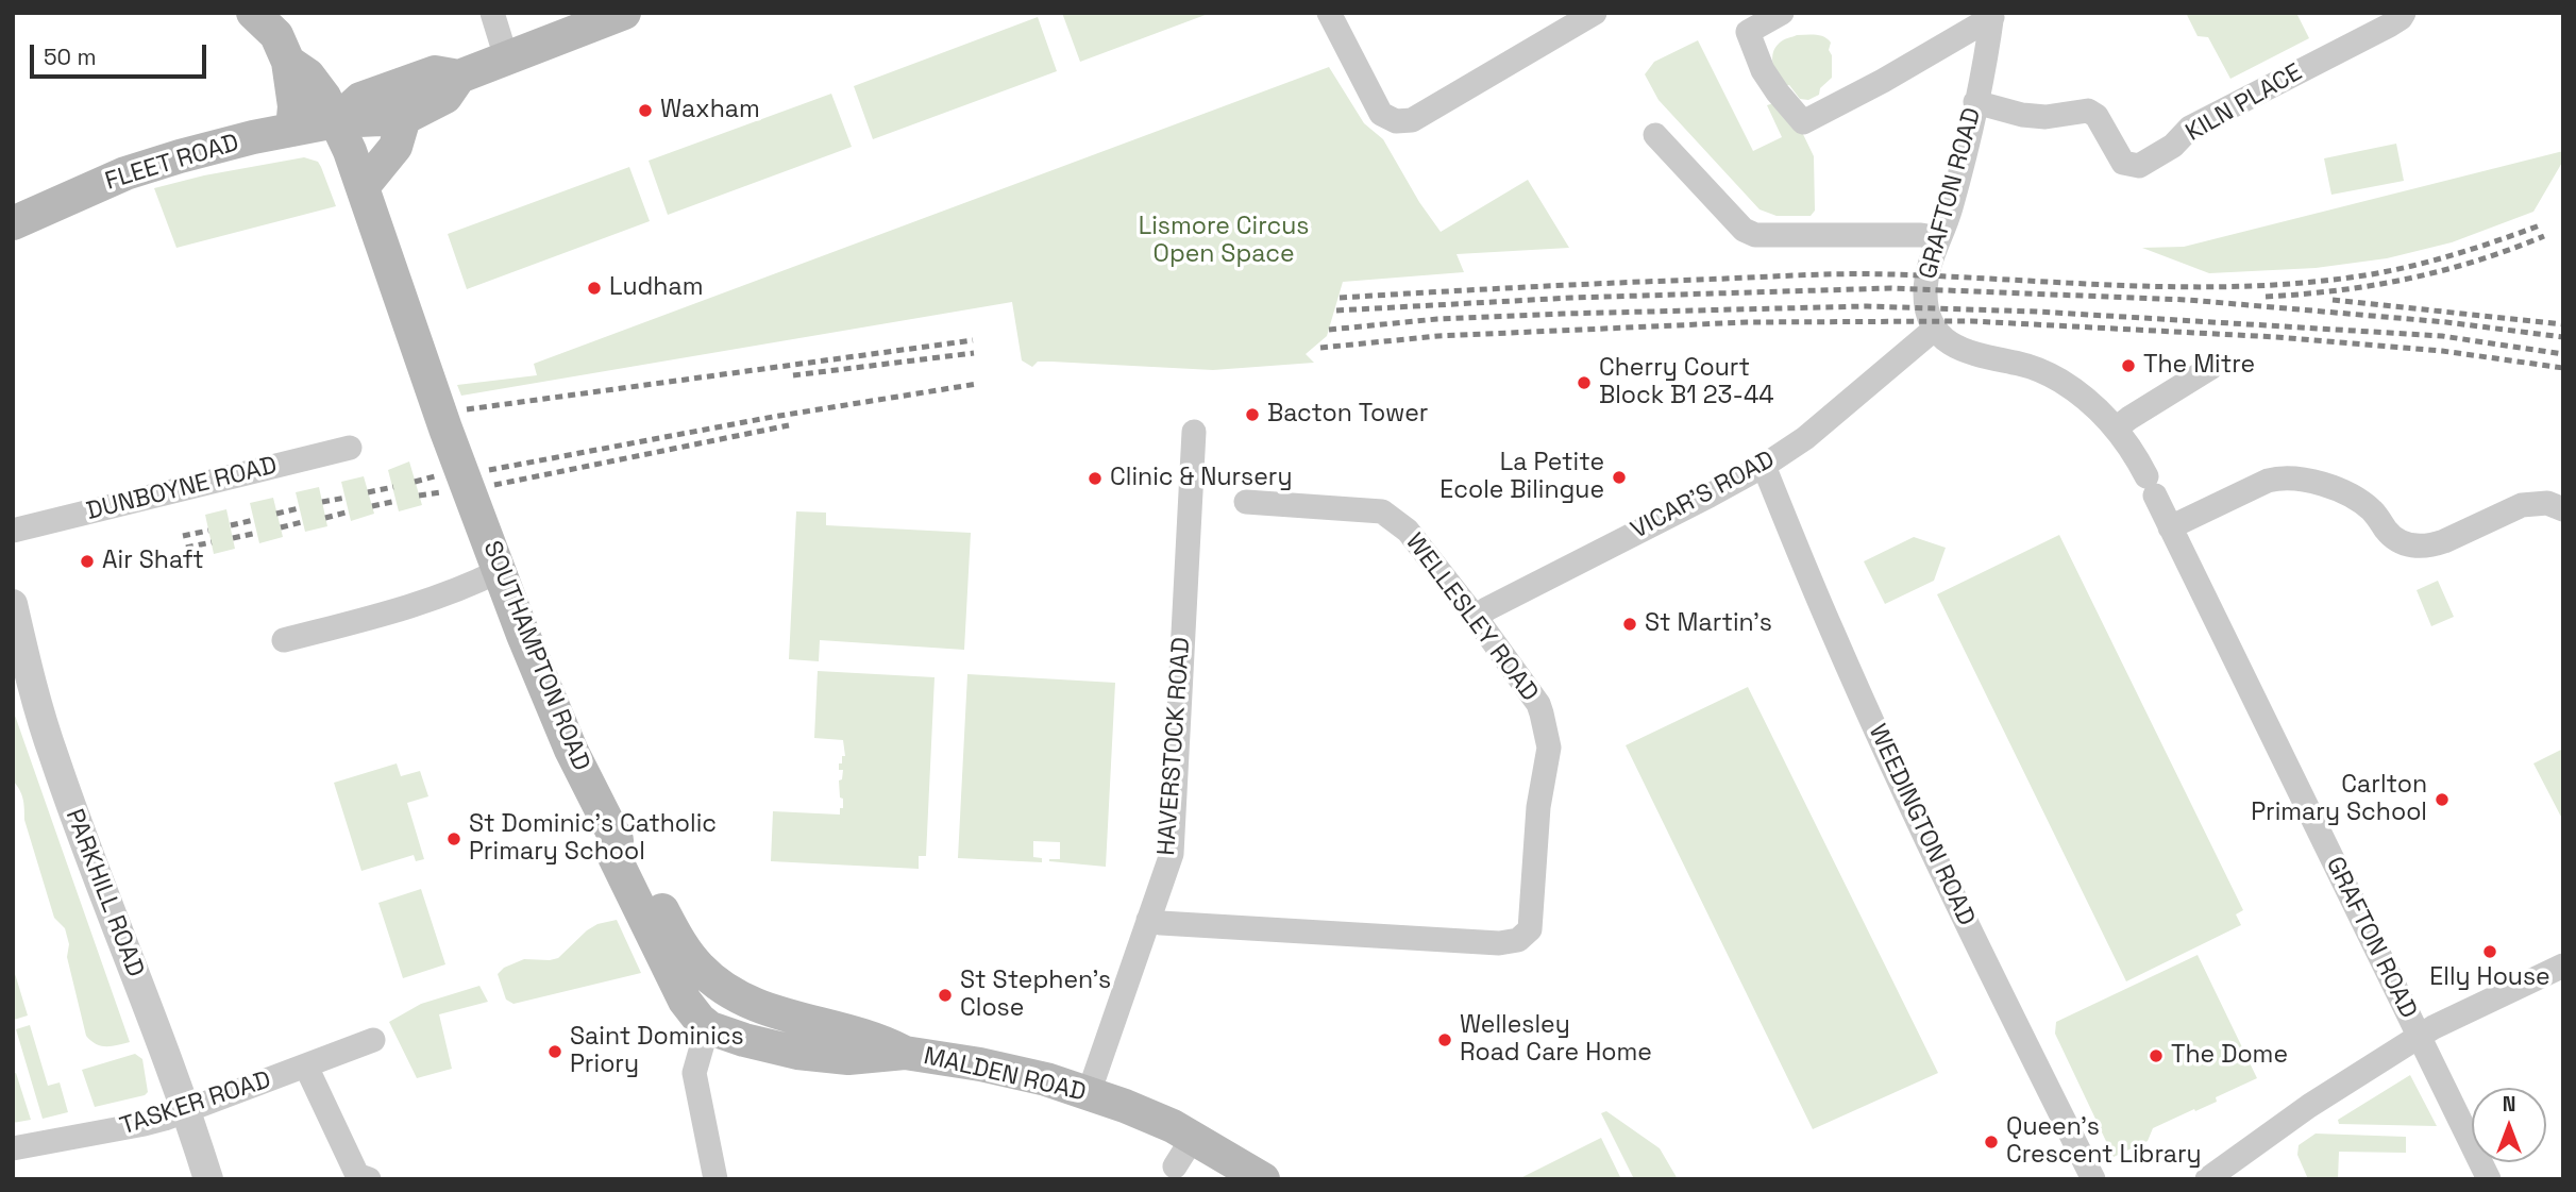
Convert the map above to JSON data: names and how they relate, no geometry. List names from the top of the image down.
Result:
{
  "streets": {
    "main road": ["FLEET ROAD", "SOUTHAMPTON ROAD", "MALDEN ROAD"],
    "street": [
      "KILN PLACE",
      "GRAFTON ROAD",
      "DUNBOYNE ROAD",
      "VICAR'S ROAD",
      "WELLESLEY ROAD",
      "HAVERSTOCK ROAD",
      "WEEDINGTON ROAD",
      "PARKHILL ROAD",
      "TASKER ROAD"
    ]
  },
  "crossings": [
    ["KILN PLACE", "GRAFTON ROAD"],
    ["FLEET ROAD", "SOUTHAMPTON ROAD"],
    ["GRAFTON ROAD", "VICAR'S ROAD"],
    ["VICAR'S ROAD", "WELLESLEY ROAD"],
    ["VICAR'S ROAD", "WEEDINGTON ROAD"],
    ["WELLESLEY ROAD", "HAVERSTOCK ROAD"],
    ["SOUTHAMPTON ROAD", "MALDEN ROAD"],
    ["HAVERSTOCK ROAD", "MALDEN ROAD"],
    ["PARKHILL ROAD", "TASKER ROAD"]
  ],
  "parks": ["Lismore Circus Open Space"],
  "places": [
    "Waxham",
    "Ludham",
    "The Mitre",
    "Cherry Court Block B1 23-44",
    "Bacton Tower",
    "La Petite Ecole Bilingue",
    "Clinic & Nursery",
    "Air Shaft",
    "St Martin's",
    "Carlton Primary School",
    "St Dominic's Catholic Primary School",
    "Elly House",
    "St Stephen's Close",
    "Wellesley Road Care Home",
    "Saint Dominics Priory",
    "The Dome",
    "Queen's Crescent Library"
  ],
  "scale_bar": "50 m",
  "north": "top"
}
